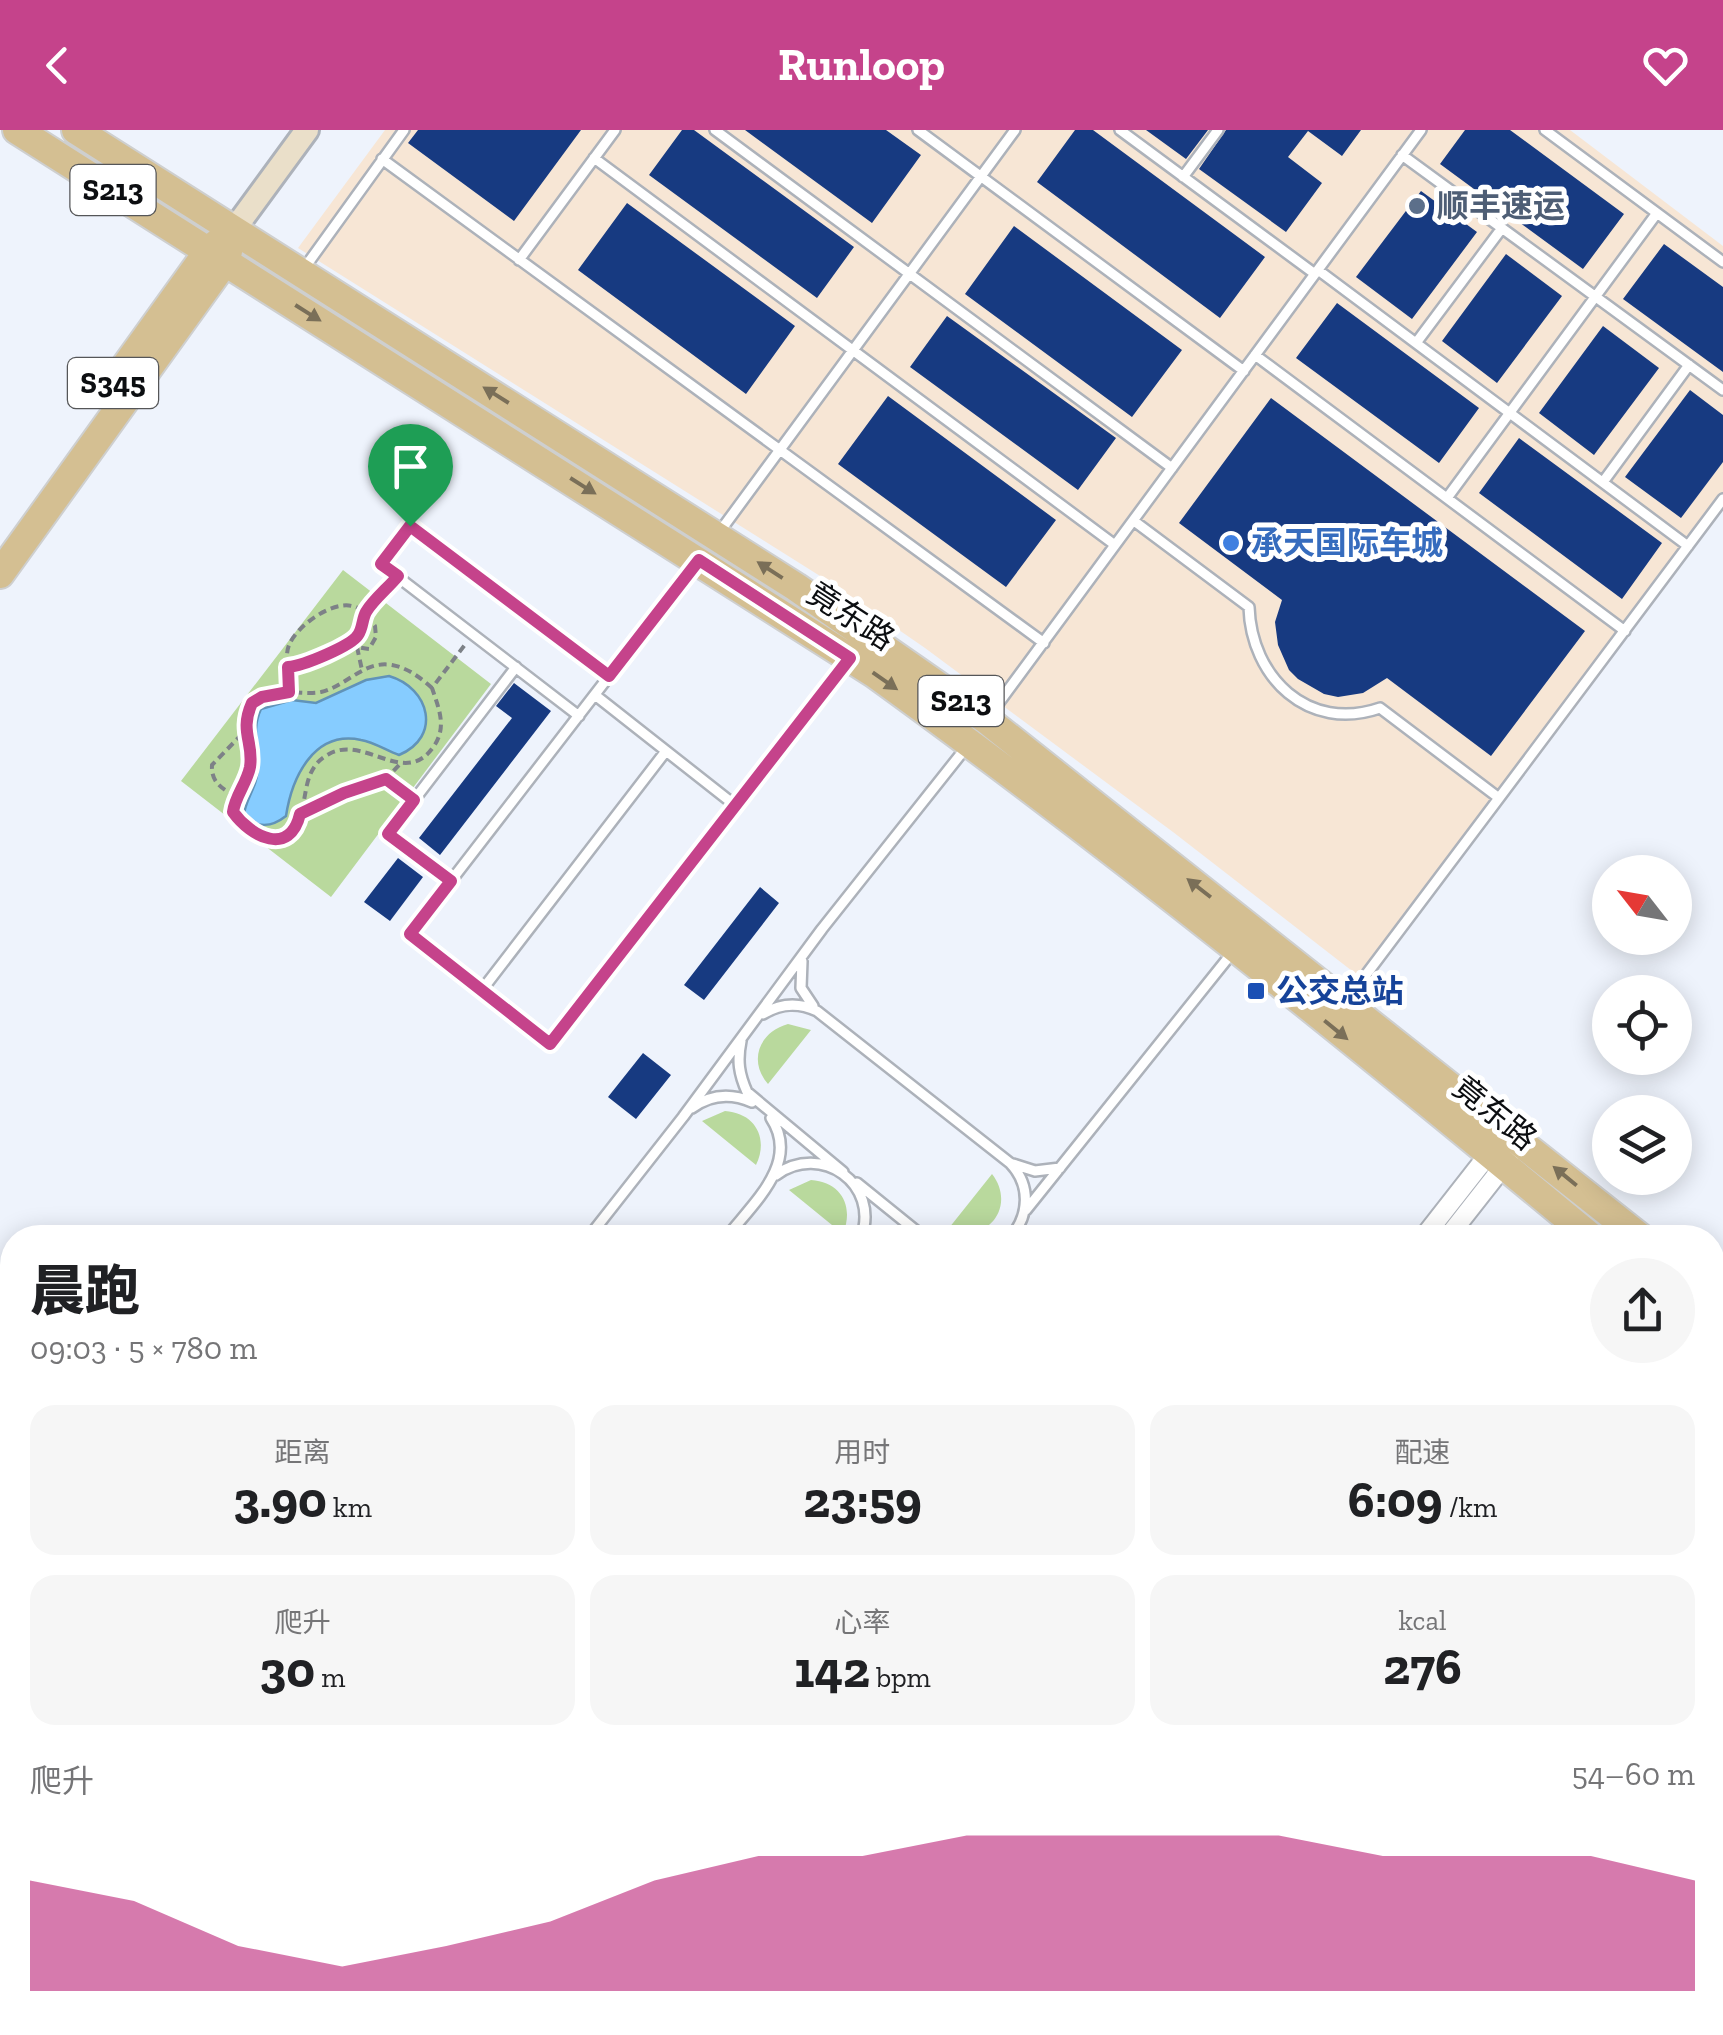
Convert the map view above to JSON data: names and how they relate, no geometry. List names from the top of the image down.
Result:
{
  "streets": {
    "main road": ["S213", "S345", "竟东路"]
  },
  "crossings": [
    ["S345", "竟东路"]
  ],
  "places": {
    "other": ["顺丰速运", "承天国际车城"],
    "transit": ["公交总站"]
  },
  "north": "top left",
  "page": {
    "header": "Runloop",
    "heading": ["晨跑", "09:03 · 5 × 780 m"],
    "stats": [
      ["距离", "3.90 km"],
      ["用时", "23:59"],
      ["配速", "6:09 /km"],
      ["爬升", "30 m"],
      ["心率", "142 bpm"],
      ["kcal", "276"]
    ],
    "chart": ["爬升", "54–60 m"]
  }
}
